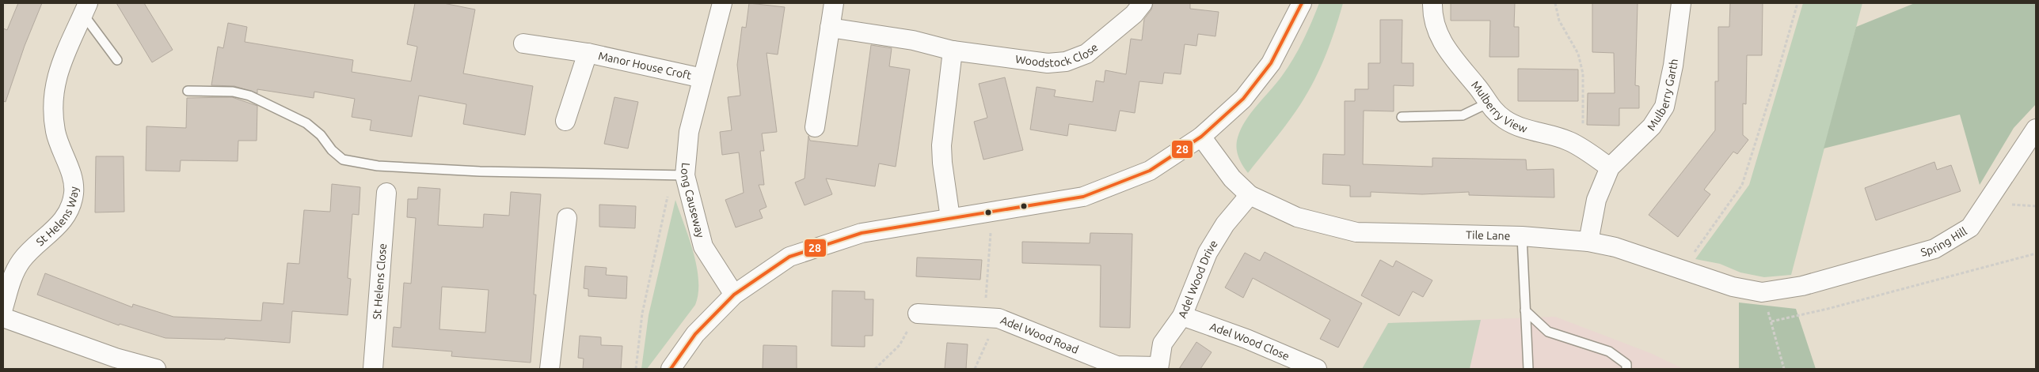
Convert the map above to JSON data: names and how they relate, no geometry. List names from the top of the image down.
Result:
{
  "streets": {
    "street": [
      "Woodstock Close",
      "Manor House Croft",
      "Mulberry Garth",
      "Mulberry View",
      "Long Causeway",
      "St Helens Way",
      "Tile Lane",
      "Spring Hill",
      "Adel Wood Drive",
      "St Helens Close",
      "Adel Wood Road",
      "Adel Wood Close"
    ]
  },
  "crossings": [
    ["Manor House Croft", "Long Causeway"],
    ["Mulberry Garth", "Mulberry View"],
    ["Tile Lane", "Spring Hill"],
    ["Tile Lane", "Adel Wood Drive"],
    ["Adel Wood Drive", "Adel Wood Road"],
    ["Adel Wood Drive", "Adel Wood Close"]
  ],
  "lines": ["transit line 28"]
}
